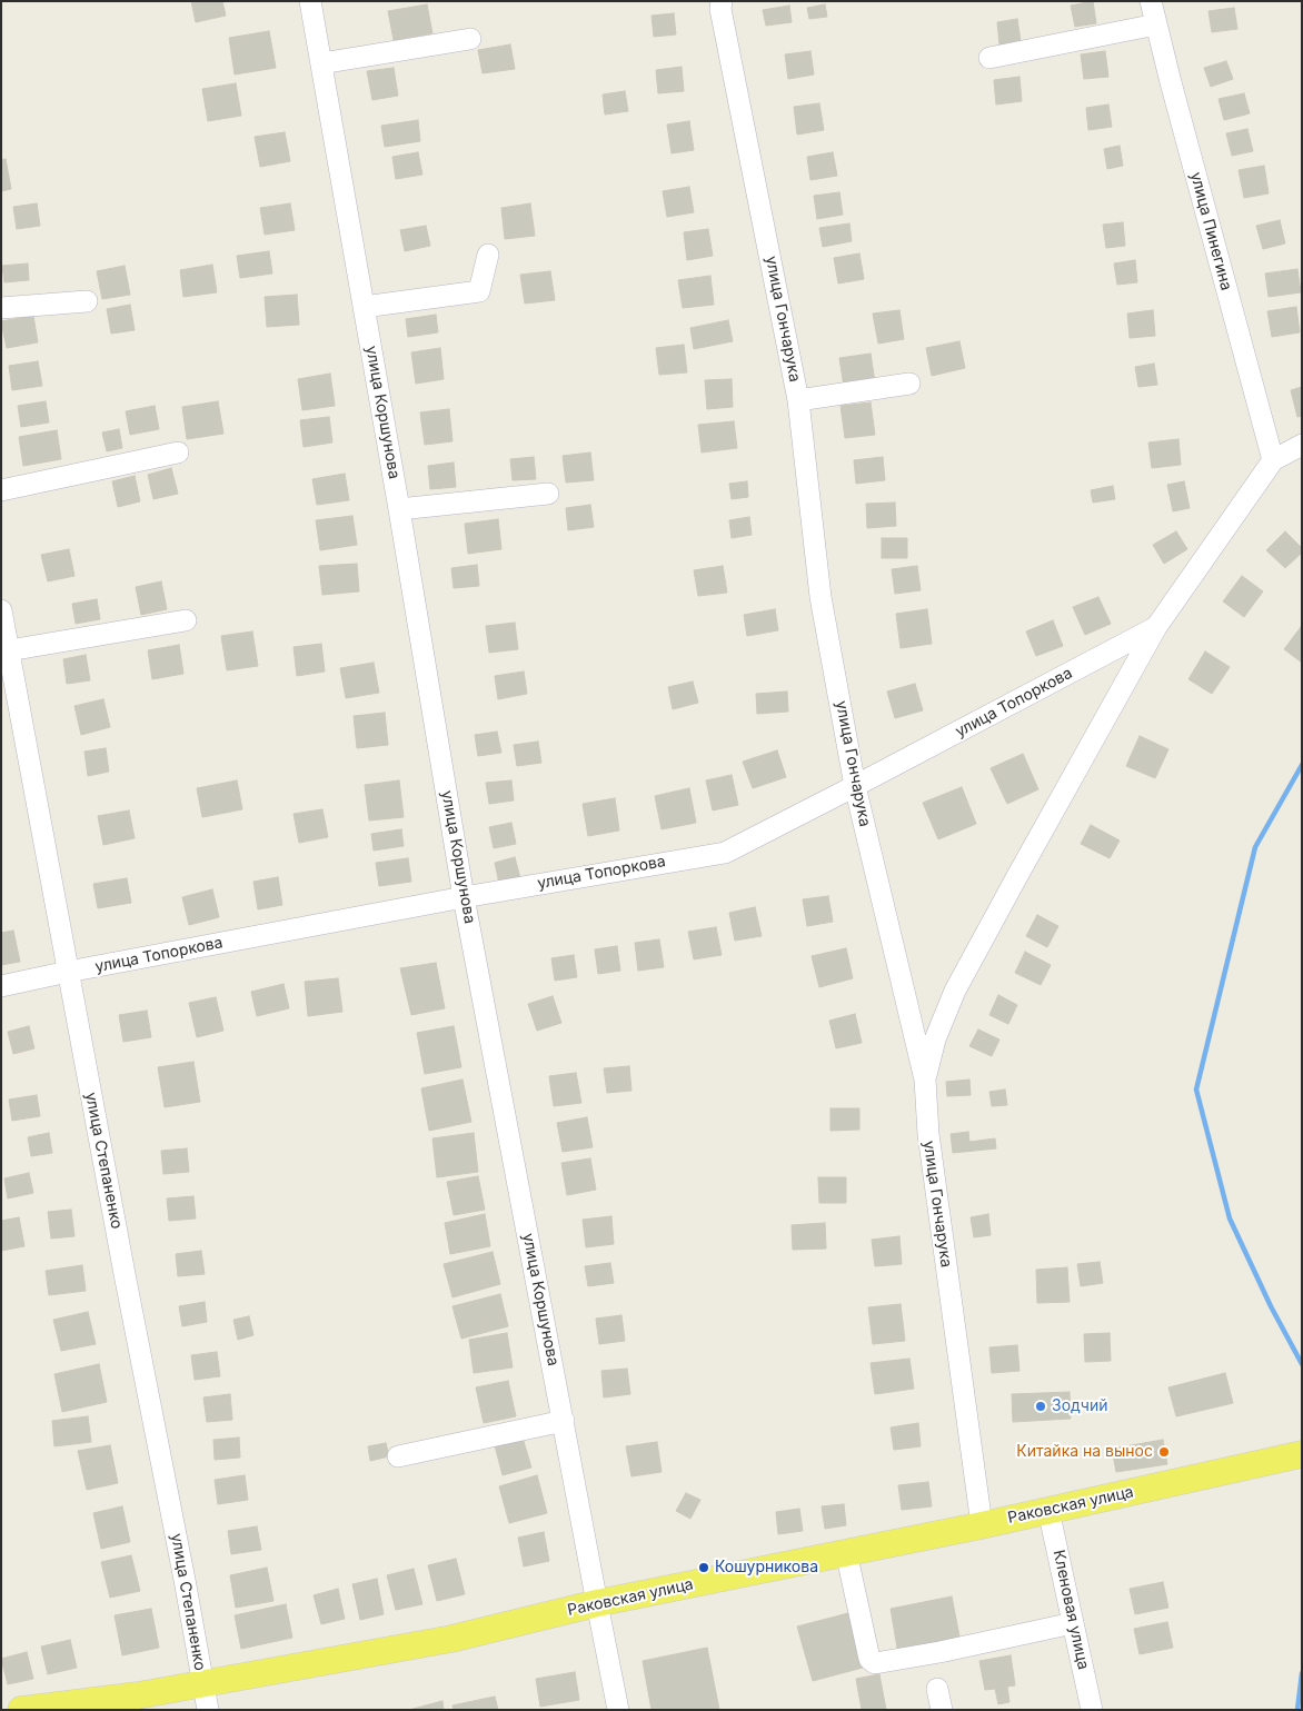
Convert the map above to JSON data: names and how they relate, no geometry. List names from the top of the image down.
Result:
{
  "streets": {
    "main road": ["Раковская улица"],
    "street": [
      "улица Пинегина",
      "улица Гончарука",
      "улица Коршунова",
      "улица Топоркова",
      "улица Степаненко",
      "Кленовая улица"
    ]
  },
  "crossings": [
    ["улица Пинегина", "улица Топоркова"],
    ["улица Гончарука", "улица Топоркова"],
    ["улица Гончарука", "Раковская улица"],
    ["улица Коршунова", "улица Топоркова"],
    ["улица Коршунова", "Раковская улица"],
    ["улица Топоркова", "улица Степаненко"],
    ["улица Степаненко", "Раковская улица"],
    ["Раковская улица", "Кленовая улица"]
  ],
  "places": ["Зодчий", "Китайка на вынос", "Кошурникова"]
}
